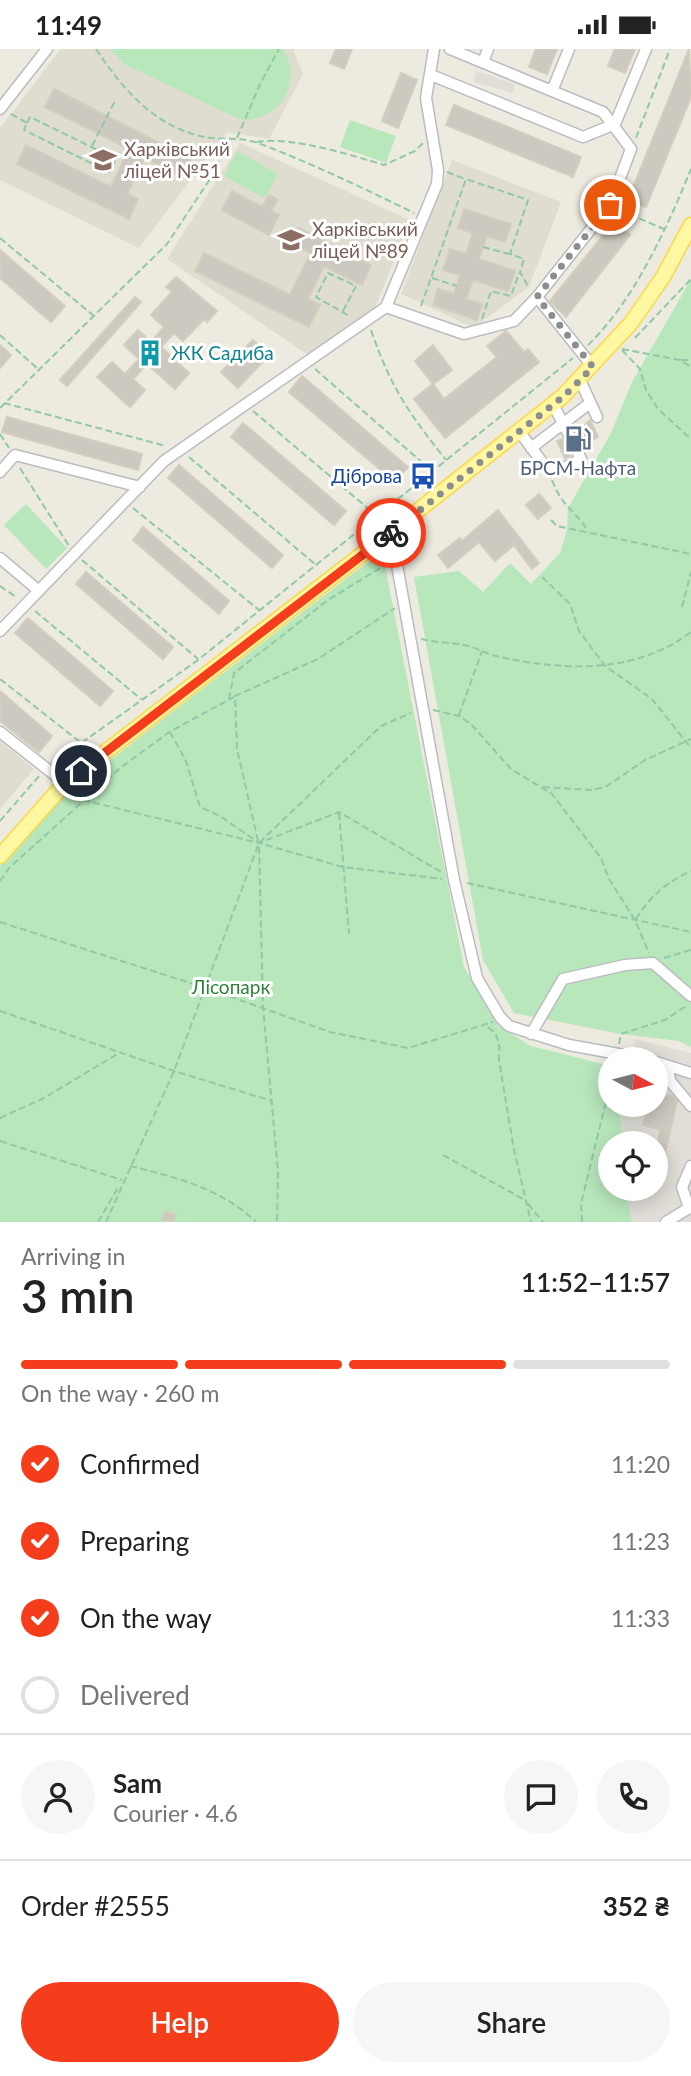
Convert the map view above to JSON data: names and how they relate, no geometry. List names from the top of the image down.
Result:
{
  "parks": ["Лісопарк"],
  "places": {
    "school or university": ["Харківський ліцей №51", "Харківський ліцей №89"],
    "building": ["ЖК Садиба"],
    "fuel station": ["БРСМ-Нафта"],
    "bus stop": ["Діброва"]
  },
  "north": "right",
  "page": {
    "status": "11:49",
    "heading": ["3 min", "Arriving in", "11:52–11:57"],
    "panel": [
      "Sam",
      "Courier · 4.6",
      "Order #2555",
      "352 ₴"
    ],
    "bar": "On the way · 260 m",
    "list": [
      ["Confirmed", "11:20"],
      ["Preparing", "11:23"],
      ["On the way", "11:33"],
      "Delivered"
    ],
    "buttons": ["Help", "Share"]
  }
}
